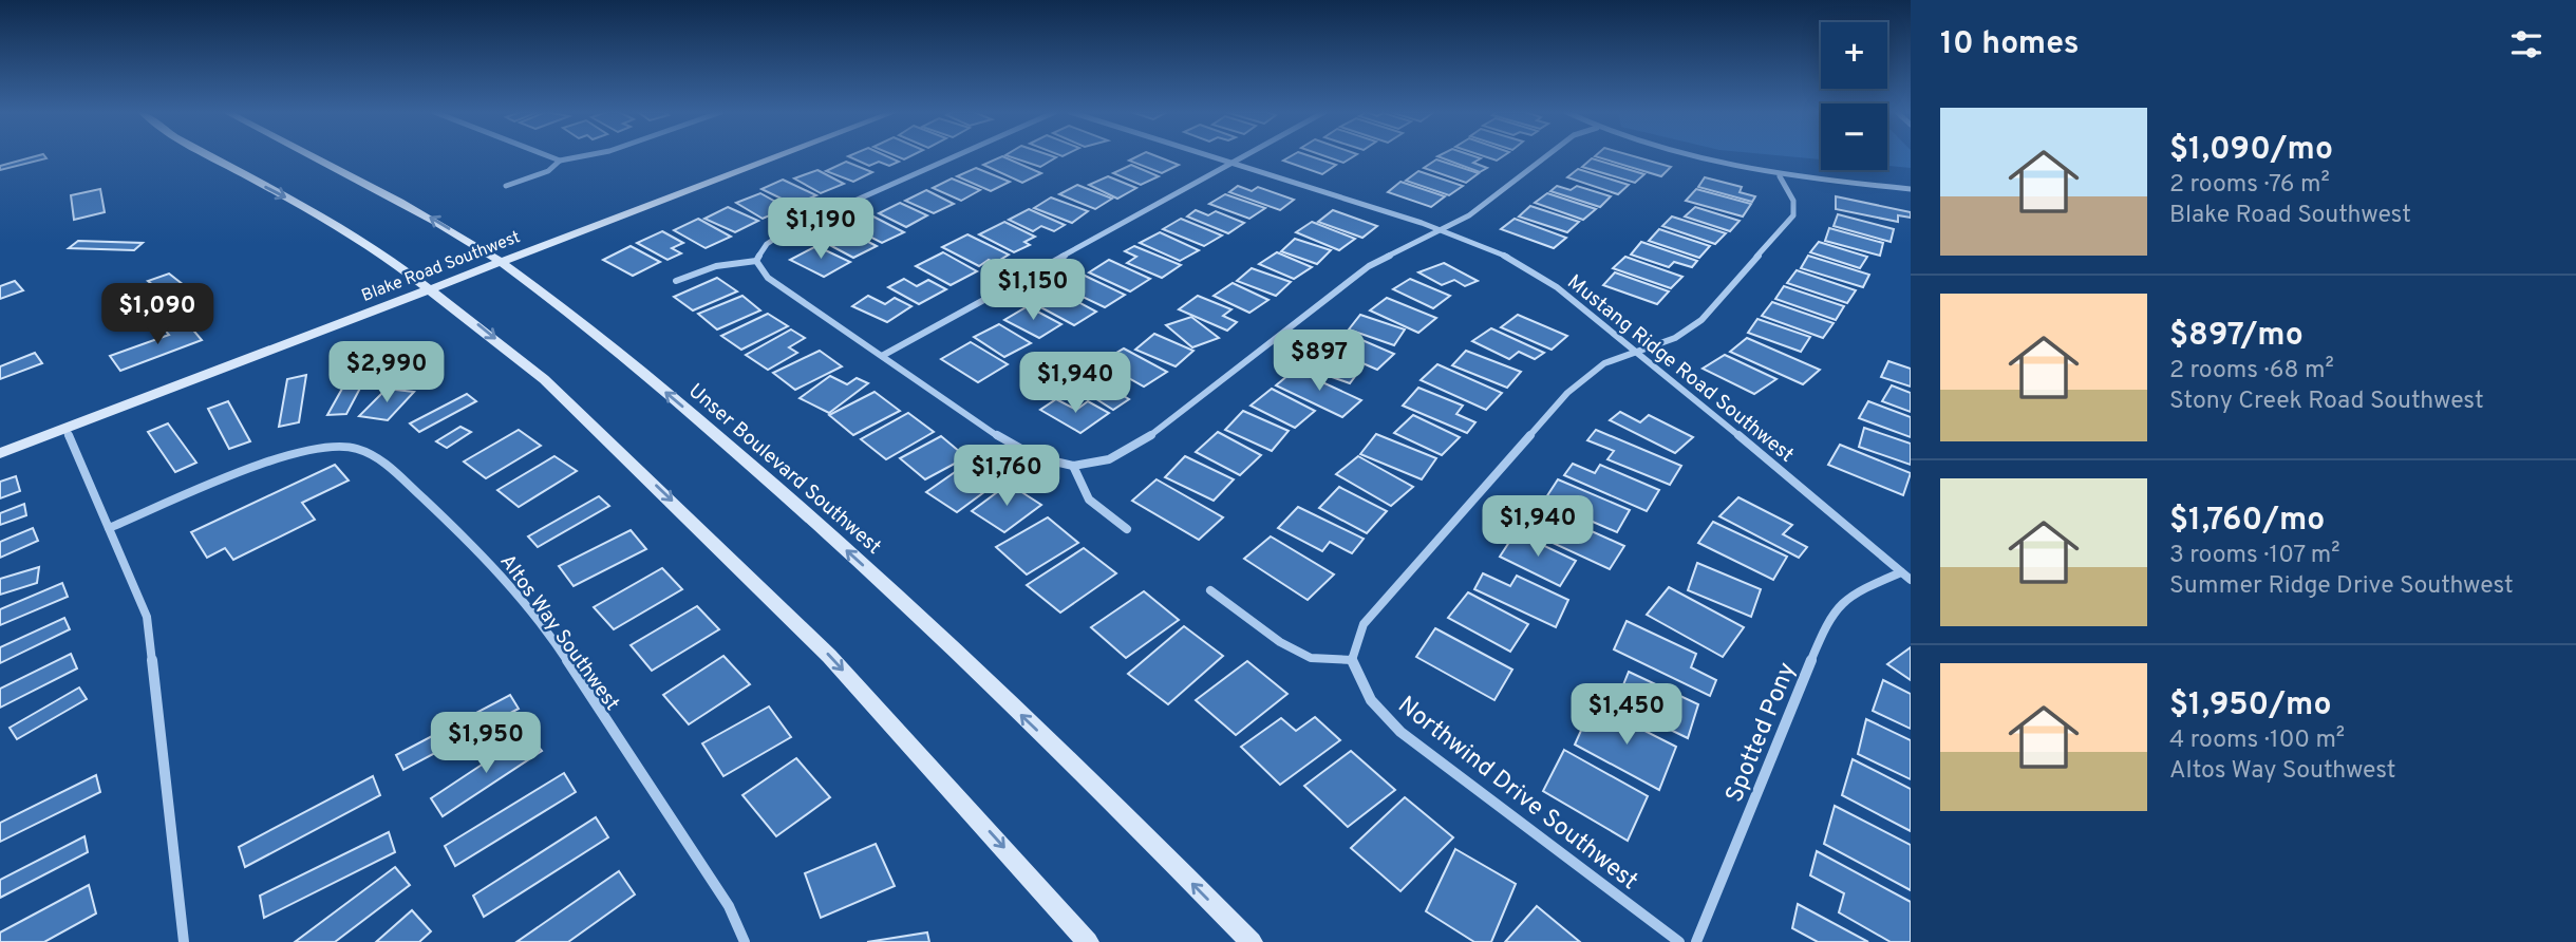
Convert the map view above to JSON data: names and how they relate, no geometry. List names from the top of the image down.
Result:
{
  "streets": {
    "main road": ["Blake Road Southwest", "Unser Boulevard Southwest"],
    "street": [
      "Mustang Ridge Road Southwest",
      "Altos Way Southwest",
      "Spotted Pony",
      "Northwind Drive Southwest"
    ]
  },
  "crossings": [
    ["Blake Road Southwest", "Unser Boulevard Southwest"],
    ["Mustang Ridge Road Southwest", "Spotted Pony"]
  ],
  "page": {
    "heading": "10 homes",
    "map_buttons": ["+", "−"],
    "list": [
      {
        "name": "$1,090/mo",
        "note": "2 rooms · 76 m² · Blake Road Southwest"
      },
      {
        "name": "$897/mo",
        "note": "2 rooms · 68 m² · Stony Creek Road Southwest"
      },
      {
        "name": "$1,760/mo",
        "note": "3 rooms · 107 m² · Summer Ridge Drive Southwest"
      },
      {
        "name": "$1,950/mo",
        "note": "4 rooms · 100 m² · Altos Way Southwest"
      }
    ],
    "price": [
      "$1,190",
      "$1,150",
      "$1,090",
      "$897",
      "$2,990",
      "$1,940",
      "$1,760",
      "$1,940",
      "$1,450",
      "$1,950"
    ]
  }
}
